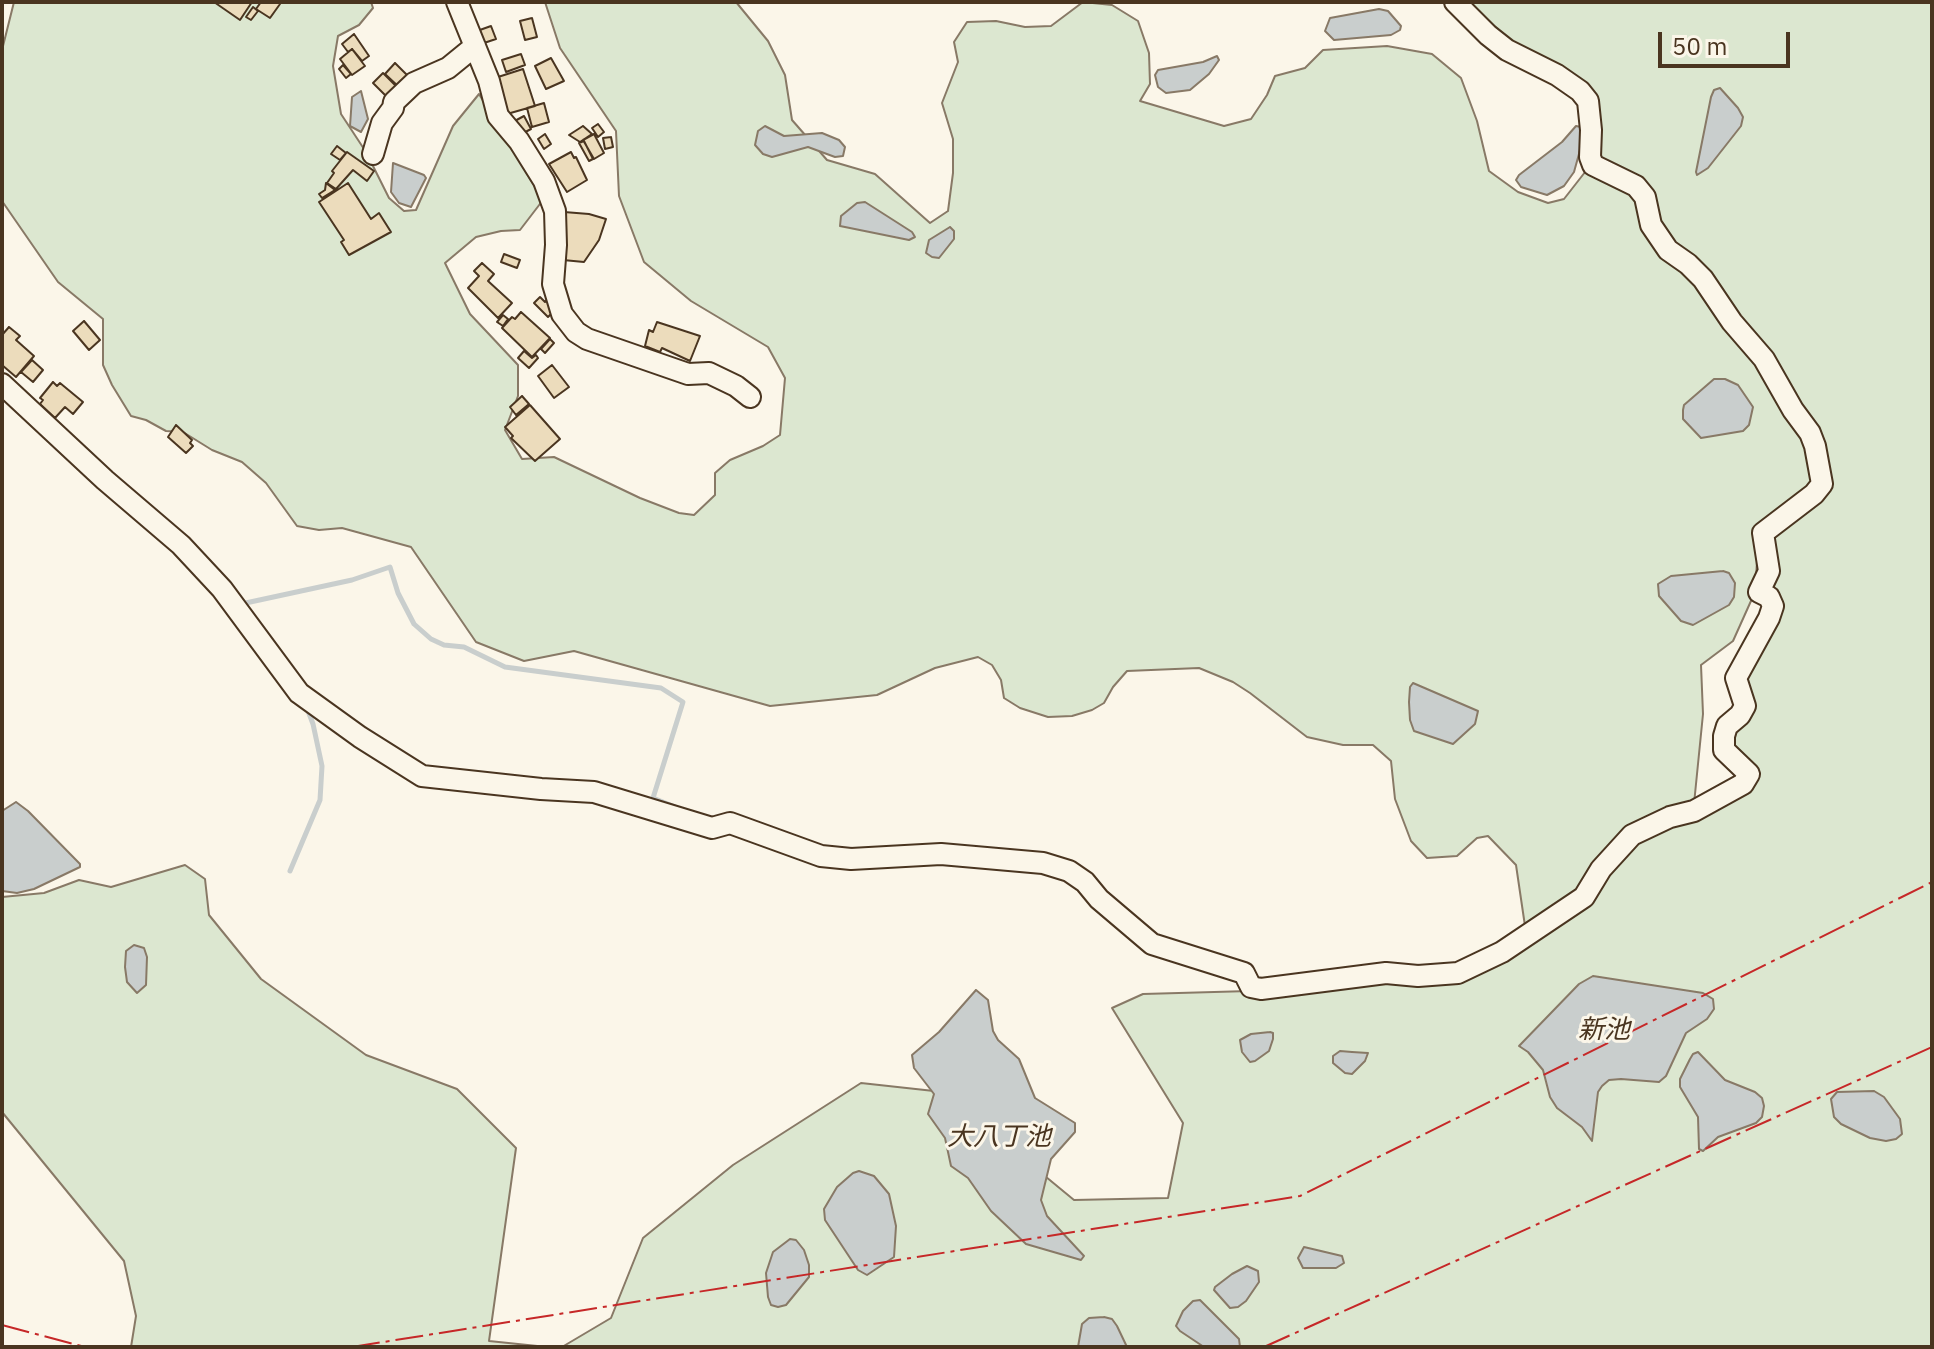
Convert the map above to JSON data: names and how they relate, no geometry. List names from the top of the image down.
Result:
{
  "water": ["新池", "大八丁池"],
  "scale_bar": "50 m"
}
